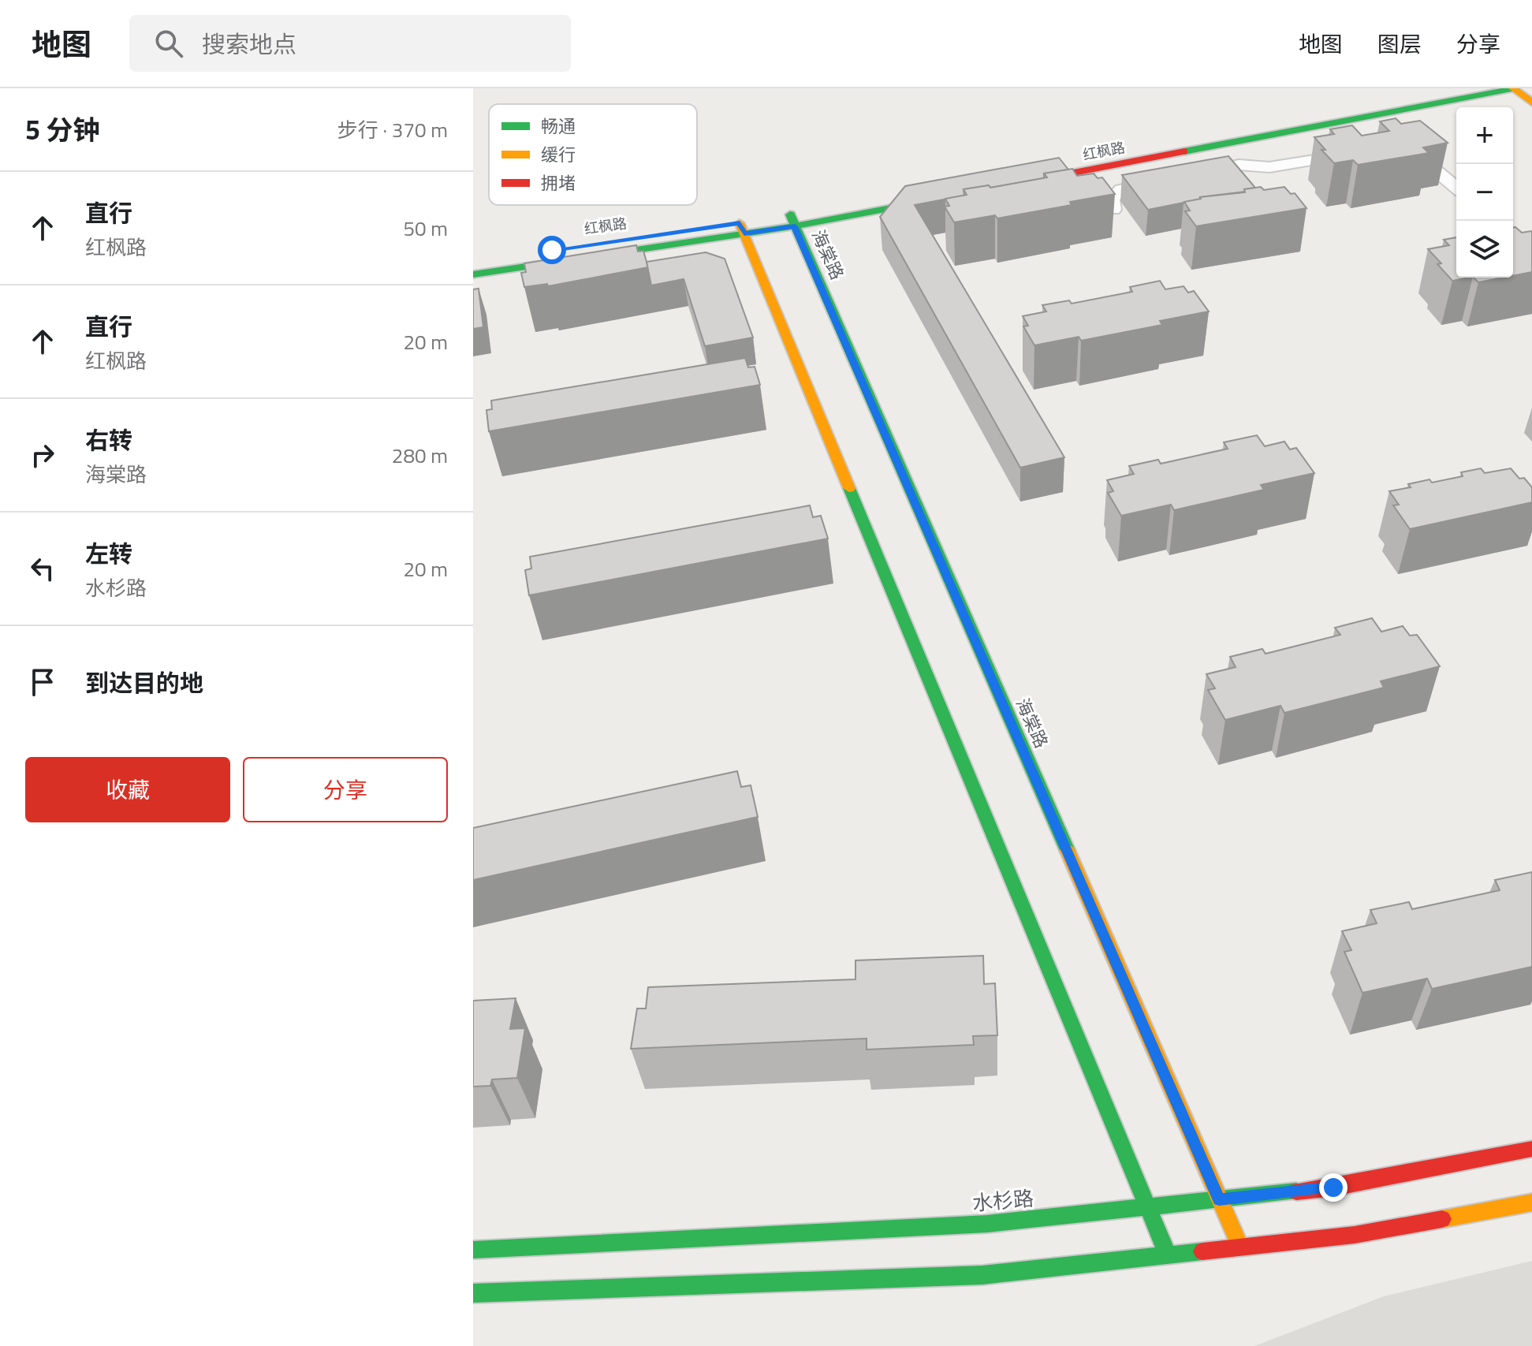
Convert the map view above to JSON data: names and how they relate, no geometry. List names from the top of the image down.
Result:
{
  "streets": {
    "street": ["红枫路", "海棠路", "水杉路"]
  },
  "crossings": [
    ["红枫路", "海棠路"],
    ["海棠路", "水杉路"]
  ],
  "legend": ["畅通", "缓行", "拥堵"],
  "page": {
    "header": "地图",
    "search": "搜索地点",
    "nav": ["地图", "图层", "分享"],
    "heading": ["5 分钟", "步行 · 370 m"],
    "map_buttons": ["+", "−"],
    "list": [
      ["直行", "红枫路", "50 m"],
      ["直行", "红枫路", "20 m"],
      ["右转", "海棠路", "280 m"],
      ["左转", "水杉路", "20 m"],
      "到达目的地"
    ],
    "buttons": ["收藏", "分享"]
  }
}
